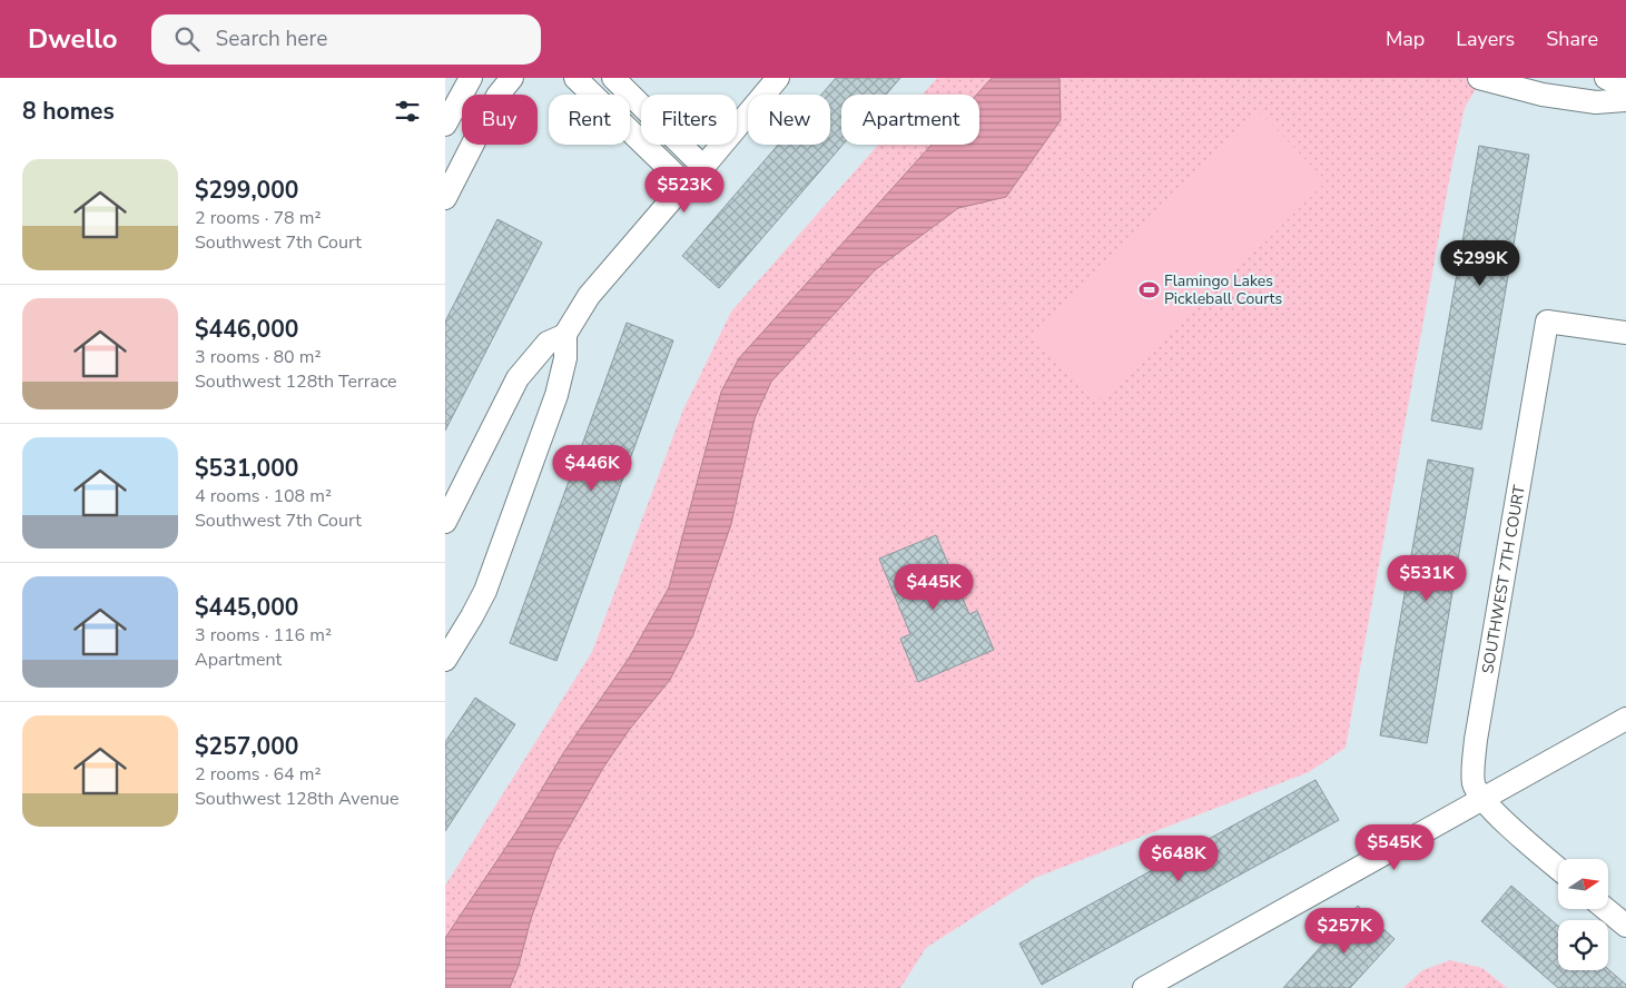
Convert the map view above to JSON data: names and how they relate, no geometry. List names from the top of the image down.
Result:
{
  "streets": {
    "street": ["SOUTHWEST 7TH COURT"]
  },
  "places": {
    "sports": ["Flamingo Lakes Pickleball Courts"]
  },
  "north": "right",
  "page": {
    "header": "Dwello",
    "search": "Search here",
    "nav": ["Map", "Layers", "Share"],
    "heading": "8 homes",
    "chip": [
      "Buy",
      "Rent",
      "Filters",
      "New",
      "Apartment"
    ],
    "list": [
      {
        "name": "$299,000",
        "note": "2 rooms · 78 m² · Southwest 7th Court"
      },
      {
        "name": "$446,000",
        "note": "3 rooms · 80 m² · Southwest 128th Terrace"
      },
      {
        "name": "$531,000",
        "note": "4 rooms · 108 m² · Southwest 7th Court"
      },
      {
        "name": "$445,000",
        "note": "3 rooms · 116 m² · Apartment"
      },
      {
        "name": "$257,000",
        "note": "2 rooms · 64 m² · Southwest 128th Avenue"
      }
    ],
    "price": [
      "$523K",
      "$299K",
      "$446K",
      "$531K",
      "$445K",
      "$545K",
      "$648K",
      "$257K"
    ]
  }
}
